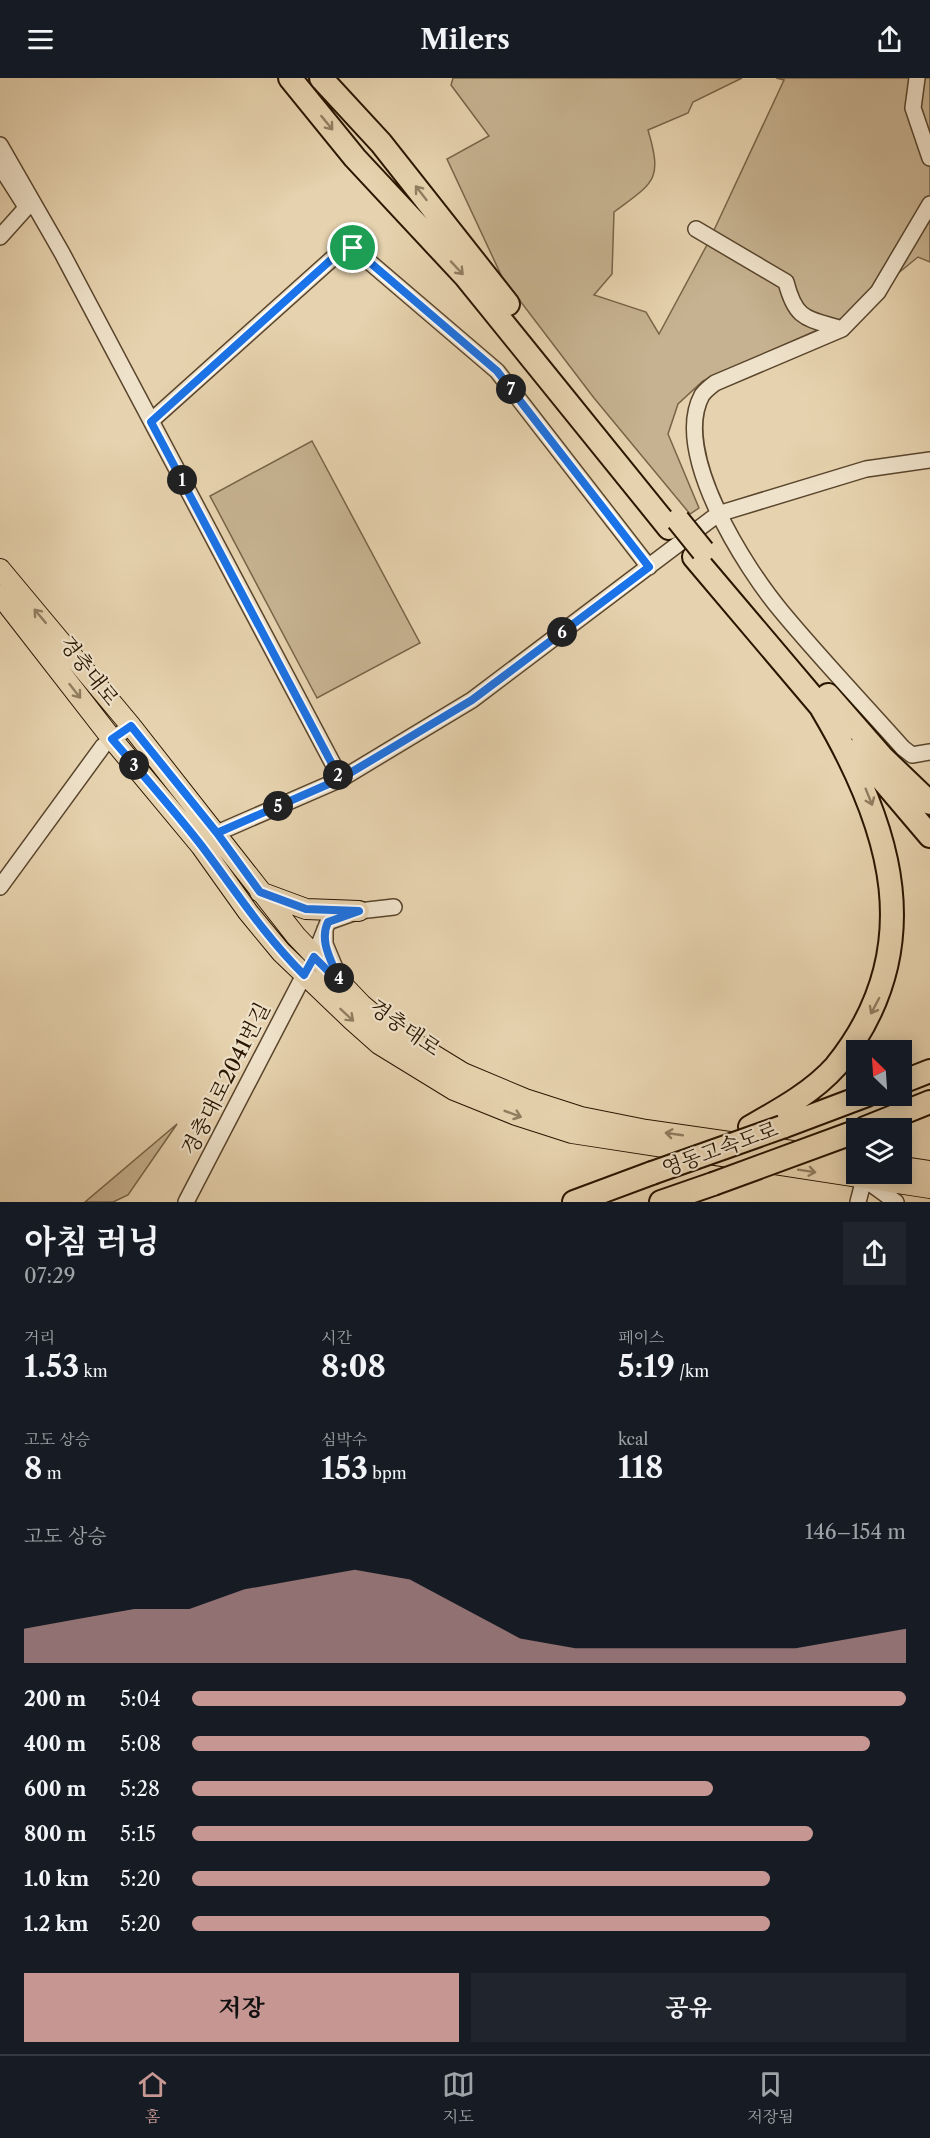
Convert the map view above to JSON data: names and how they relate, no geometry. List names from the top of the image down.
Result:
{
  "streets": {
    "highway": ["영동고속도로"],
    "main road": ["경충대로"],
    "street": ["경충대로2041번길"]
  },
  "crossings": [
    ["경충대로", "경충대로2041번길"]
  ],
  "north": "top left",
  "page": {
    "header": "Milers",
    "pins": [
      "7",
      "1",
      "6",
      "3",
      "2",
      "5",
      "4"
    ],
    "heading": ["아침 러닝", "07:29"],
    "stats": [
      ["거리", "1.53 km"],
      ["시간", "8:08"],
      ["페이스", "5:19 /km"],
      ["고도 상승", "8 m"],
      ["심박수", "153 bpm"],
      ["kcal", "118"]
    ],
    "chart": ["고도 상승", "146–154 m"],
    "list": [
      {
        "name": "200 m",
        "note": "5:04"
      },
      {
        "name": "400 m",
        "note": "5:08"
      },
      {
        "name": "600 m",
        "note": "5:28"
      },
      {
        "name": "800 m",
        "note": "5:15"
      },
      {
        "name": "1.0 km",
        "note": "5:20"
      },
      {
        "name": "1.2 km",
        "note": "5:20"
      }
    ],
    "buttons": ["저장", "공유"],
    "tabs": ["홈", "지도", "저장됨"]
  }
}
